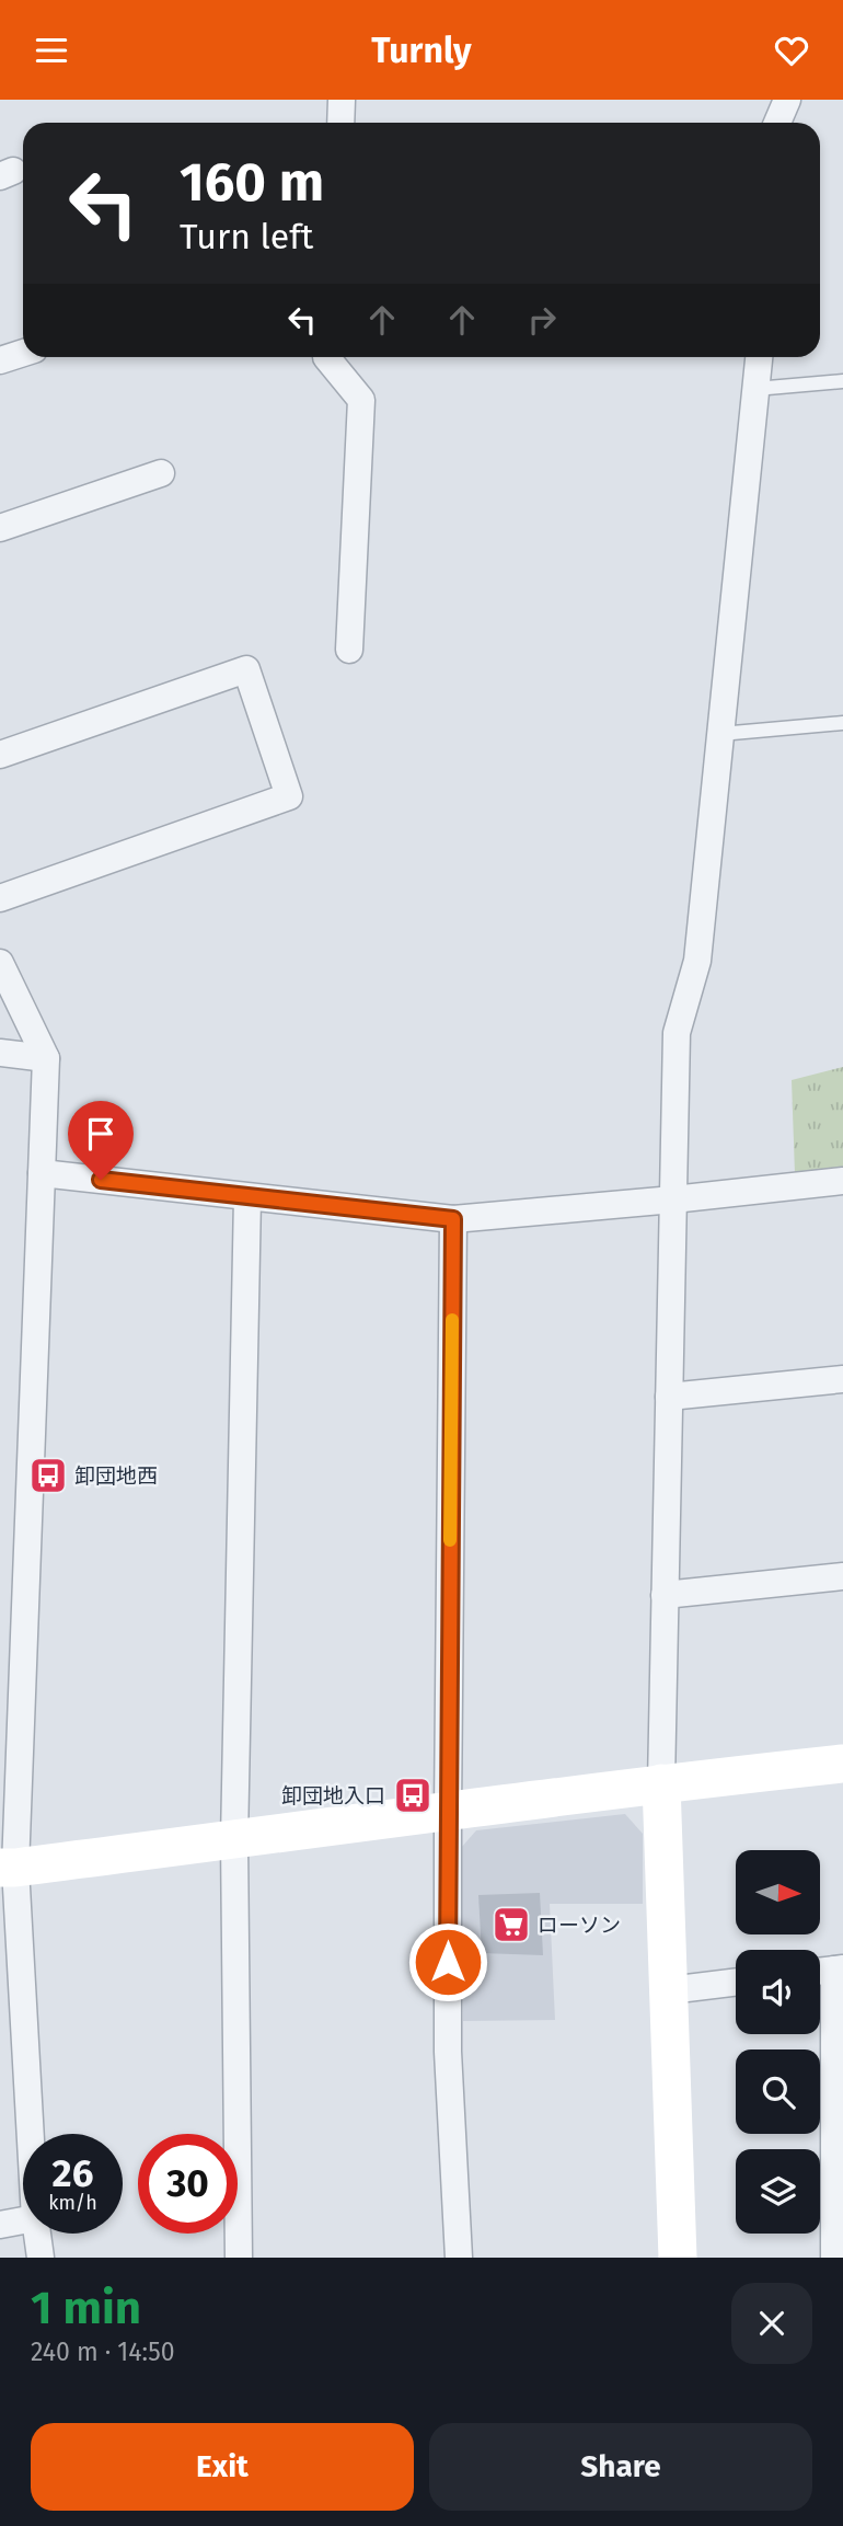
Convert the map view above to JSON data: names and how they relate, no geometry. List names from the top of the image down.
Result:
{
  "places": {
    "bus stop": ["卸団地西", "卸団地入口"],
    "supermarket": ["ローソン"]
  },
  "north": "right",
  "page": {
    "header": "Turnly",
    "turn": ["160 m", "Turn left"],
    "speed": "26 km/h",
    "limit": "30",
    "heading": ["1 min", "240 m · 14:50"],
    "buttons": ["Exit", "Share"]
  }
}
